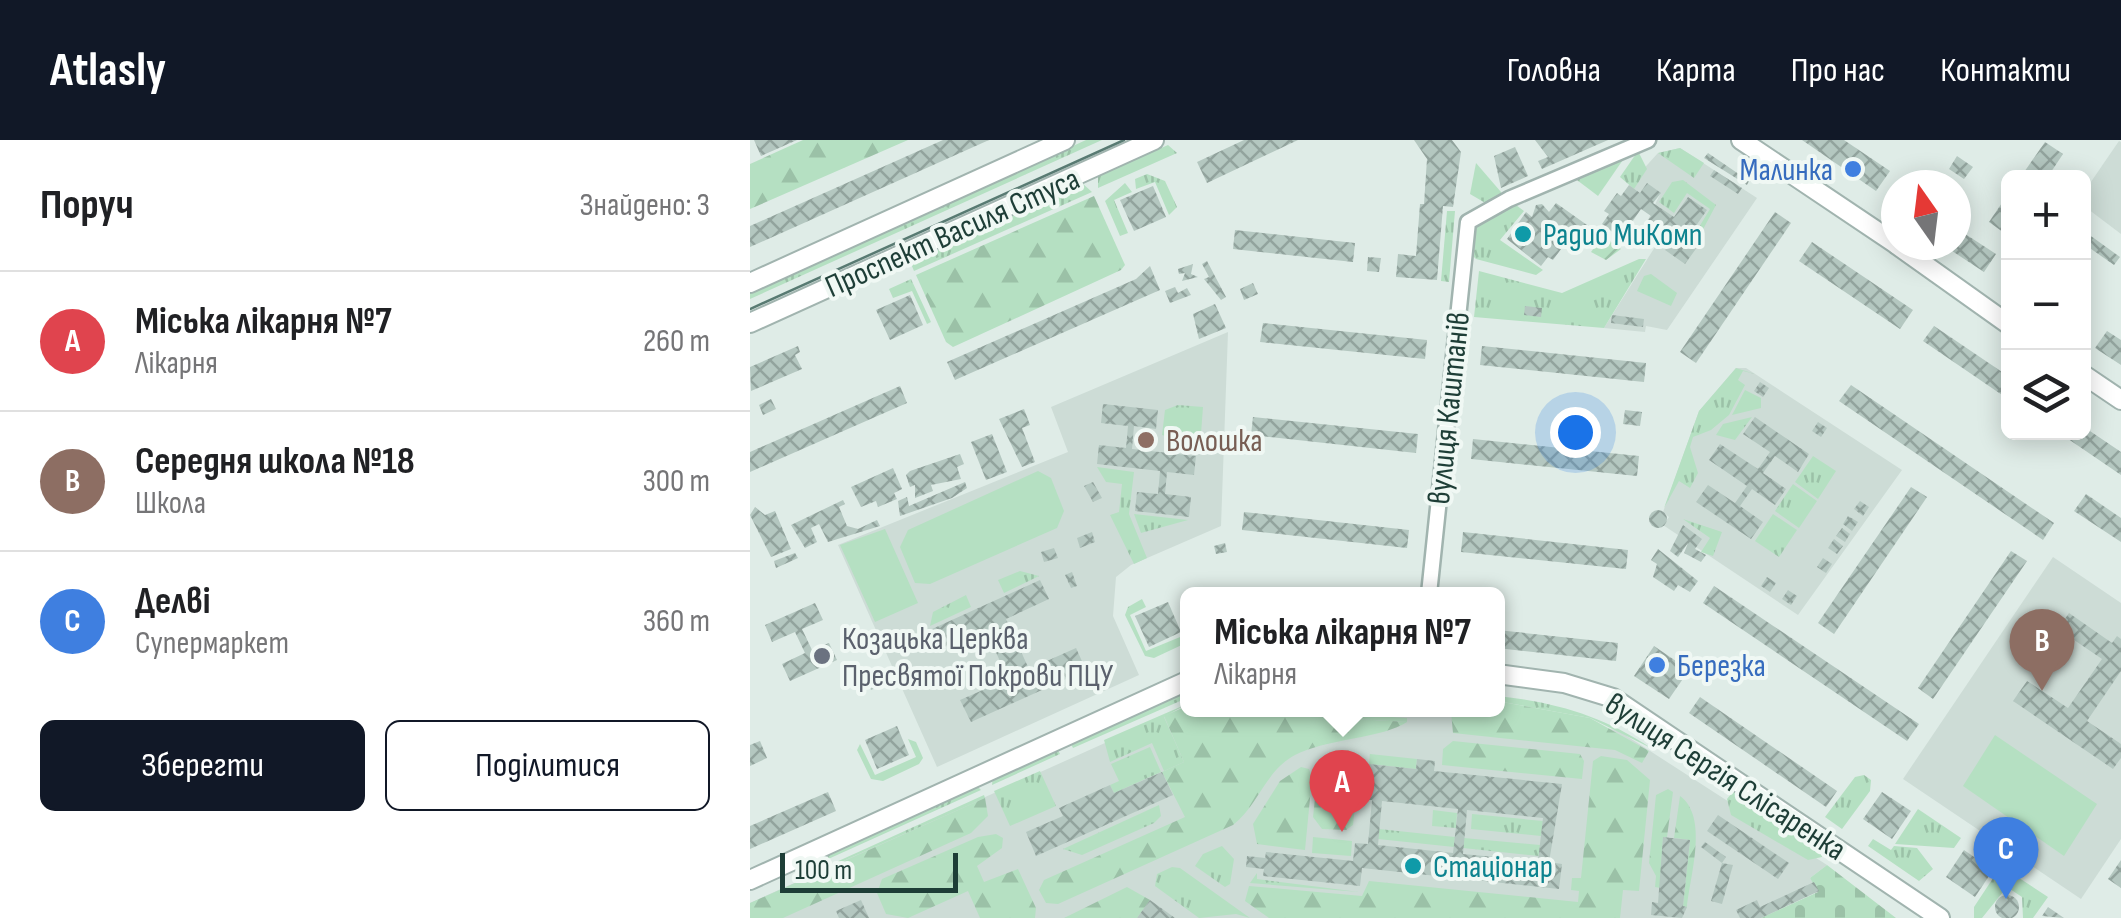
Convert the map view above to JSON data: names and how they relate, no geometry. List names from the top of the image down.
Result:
{
  "streets": {
    "street": ["Проспект Василя Стуса", "вулиця Каштанів", "вулиця Сергія Слісаренка"]
  },
  "places": [
    "Малинка",
    "Радио МиКомп",
    "Волошка",
    "Козацька Церква Пресвятої Покрови ПЦУ",
    "Березка",
    "Стаціонар"
  ],
  "scale_bar": "100 m",
  "north": "top",
  "page": {
    "header": "Atlasly",
    "nav": [
      "Головна",
      "Карта",
      "Про нас",
      "Контакти"
    ],
    "heading": ["Поруч", "Знайдено: 3"],
    "map_buttons": ["+", "−"],
    "list": [
      {
        "mark": "A",
        "name": "Міська лікарня №7",
        "note": "Лікарня",
        "value": "260 m"
      },
      {
        "mark": "B",
        "name": "Середня школа №18",
        "note": "Школа",
        "value": "300 m"
      },
      {
        "mark": "C",
        "name": "Делві",
        "note": "Супермаркет",
        "value": "360 m"
      }
    ],
    "popup": ["Міська лікарня №7", "Лікарня"],
    "pins": ["B", "A", "C"],
    "buttons": ["Зберегти", "Поділитися"],
    "scale": "100 m"
  }
}
